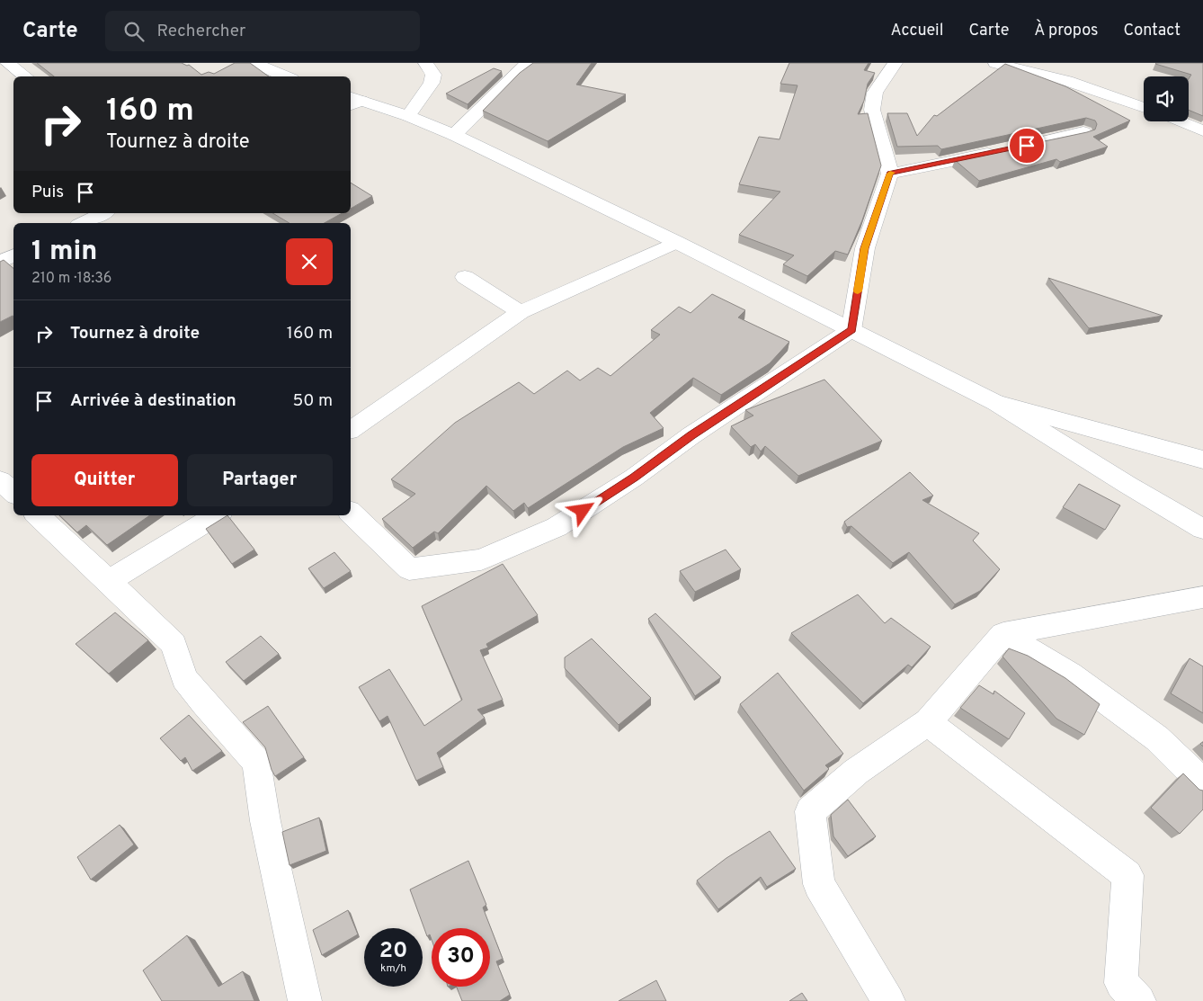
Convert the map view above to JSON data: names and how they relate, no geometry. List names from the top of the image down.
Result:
{
  "page": {
    "header": "Carte",
    "search": "Rechercher",
    "nav": [
      "Accueil",
      "Carte",
      "À propos",
      "Contact"
    ],
    "turn": ["160 m", "Tournez à droite"],
    "then": "Puis",
    "heading": ["1 min", "210 m · 18:36"],
    "list": [
      {
        "name": "Tournez à droite",
        "value": "160 m"
      },
      {
        "name": "Arrivée à destination",
        "value": "50 m"
      }
    ],
    "buttons": ["Quitter", "Partager"],
    "speed": "20 km/h",
    "limit": "30"
  }
}
